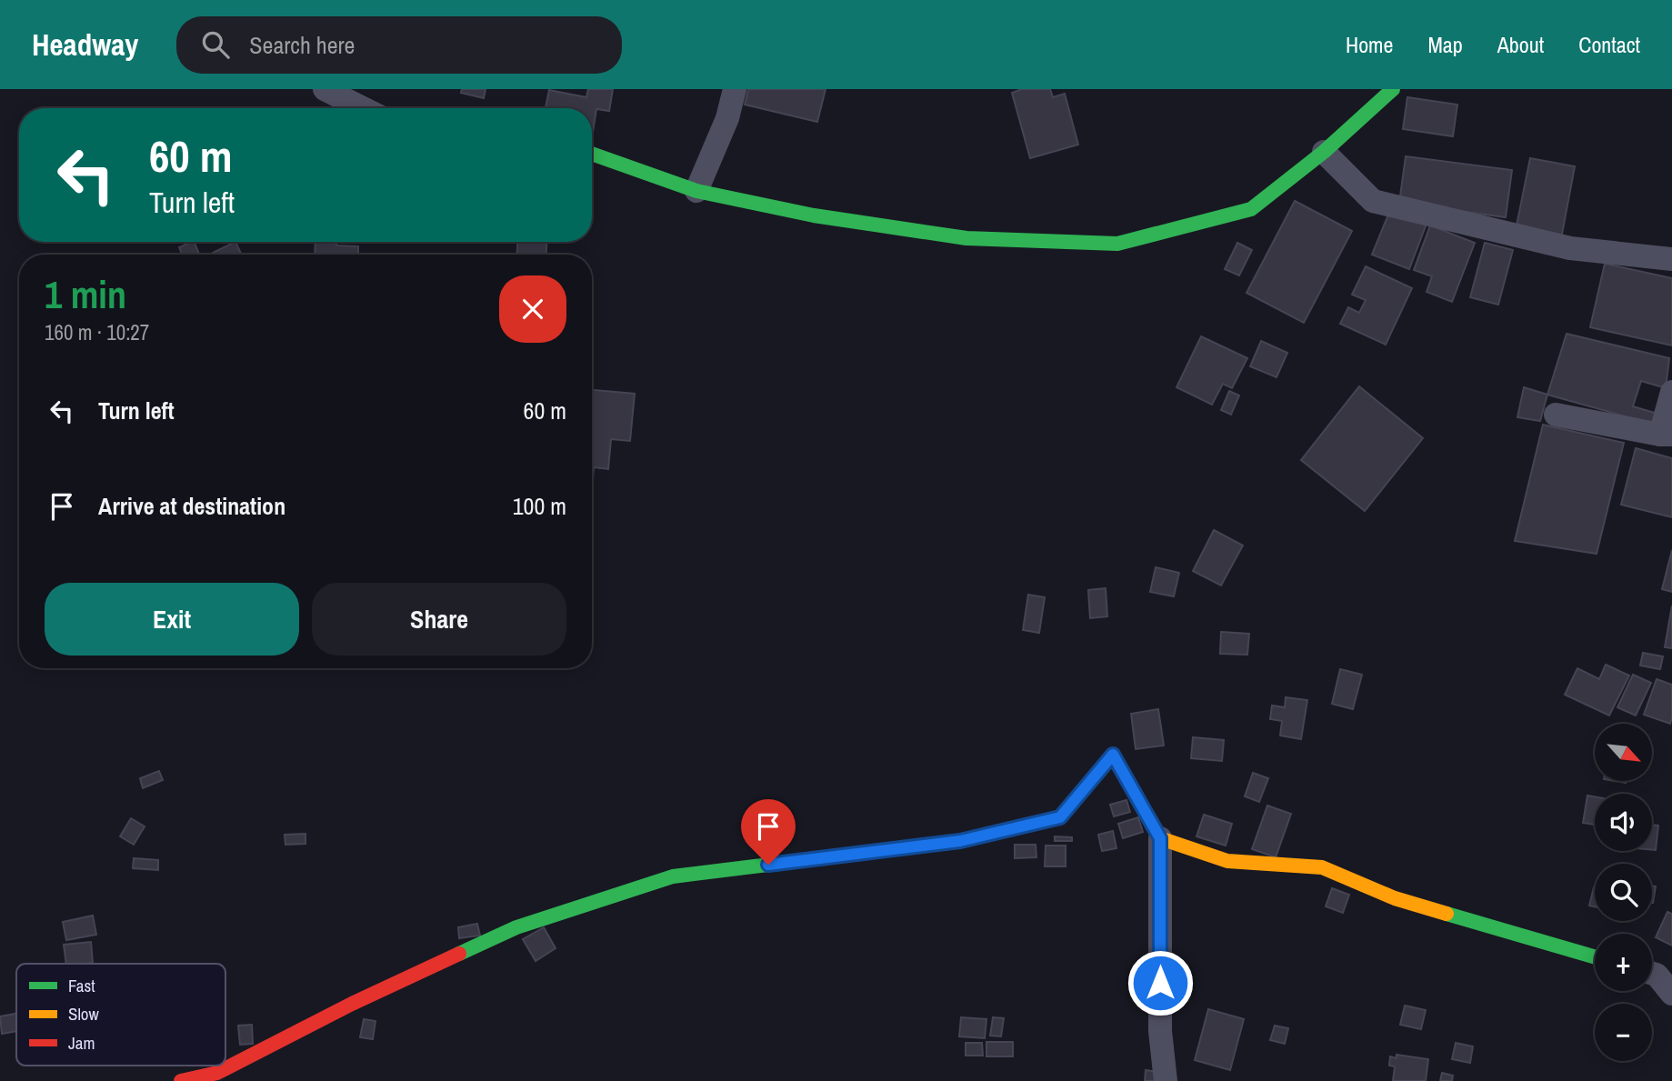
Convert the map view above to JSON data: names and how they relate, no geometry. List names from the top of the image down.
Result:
{
  "legend": ["Fast", "Slow", "Jam"],
  "north": "bottom right",
  "page": {
    "header": "Headway",
    "search": "Search here",
    "nav": [
      "Home",
      "Map",
      "About",
      "Contact"
    ],
    "turn": ["60 m", "Turn left"],
    "heading": ["1 min", "160 m · 10:27"],
    "list": [
      {
        "name": "Turn left",
        "value": "60 m"
      },
      {
        "name": "Arrive at destination",
        "value": "100 m"
      }
    ],
    "buttons": ["Exit", "Share"],
    "map_buttons": ["+", "−"]
  }
}
